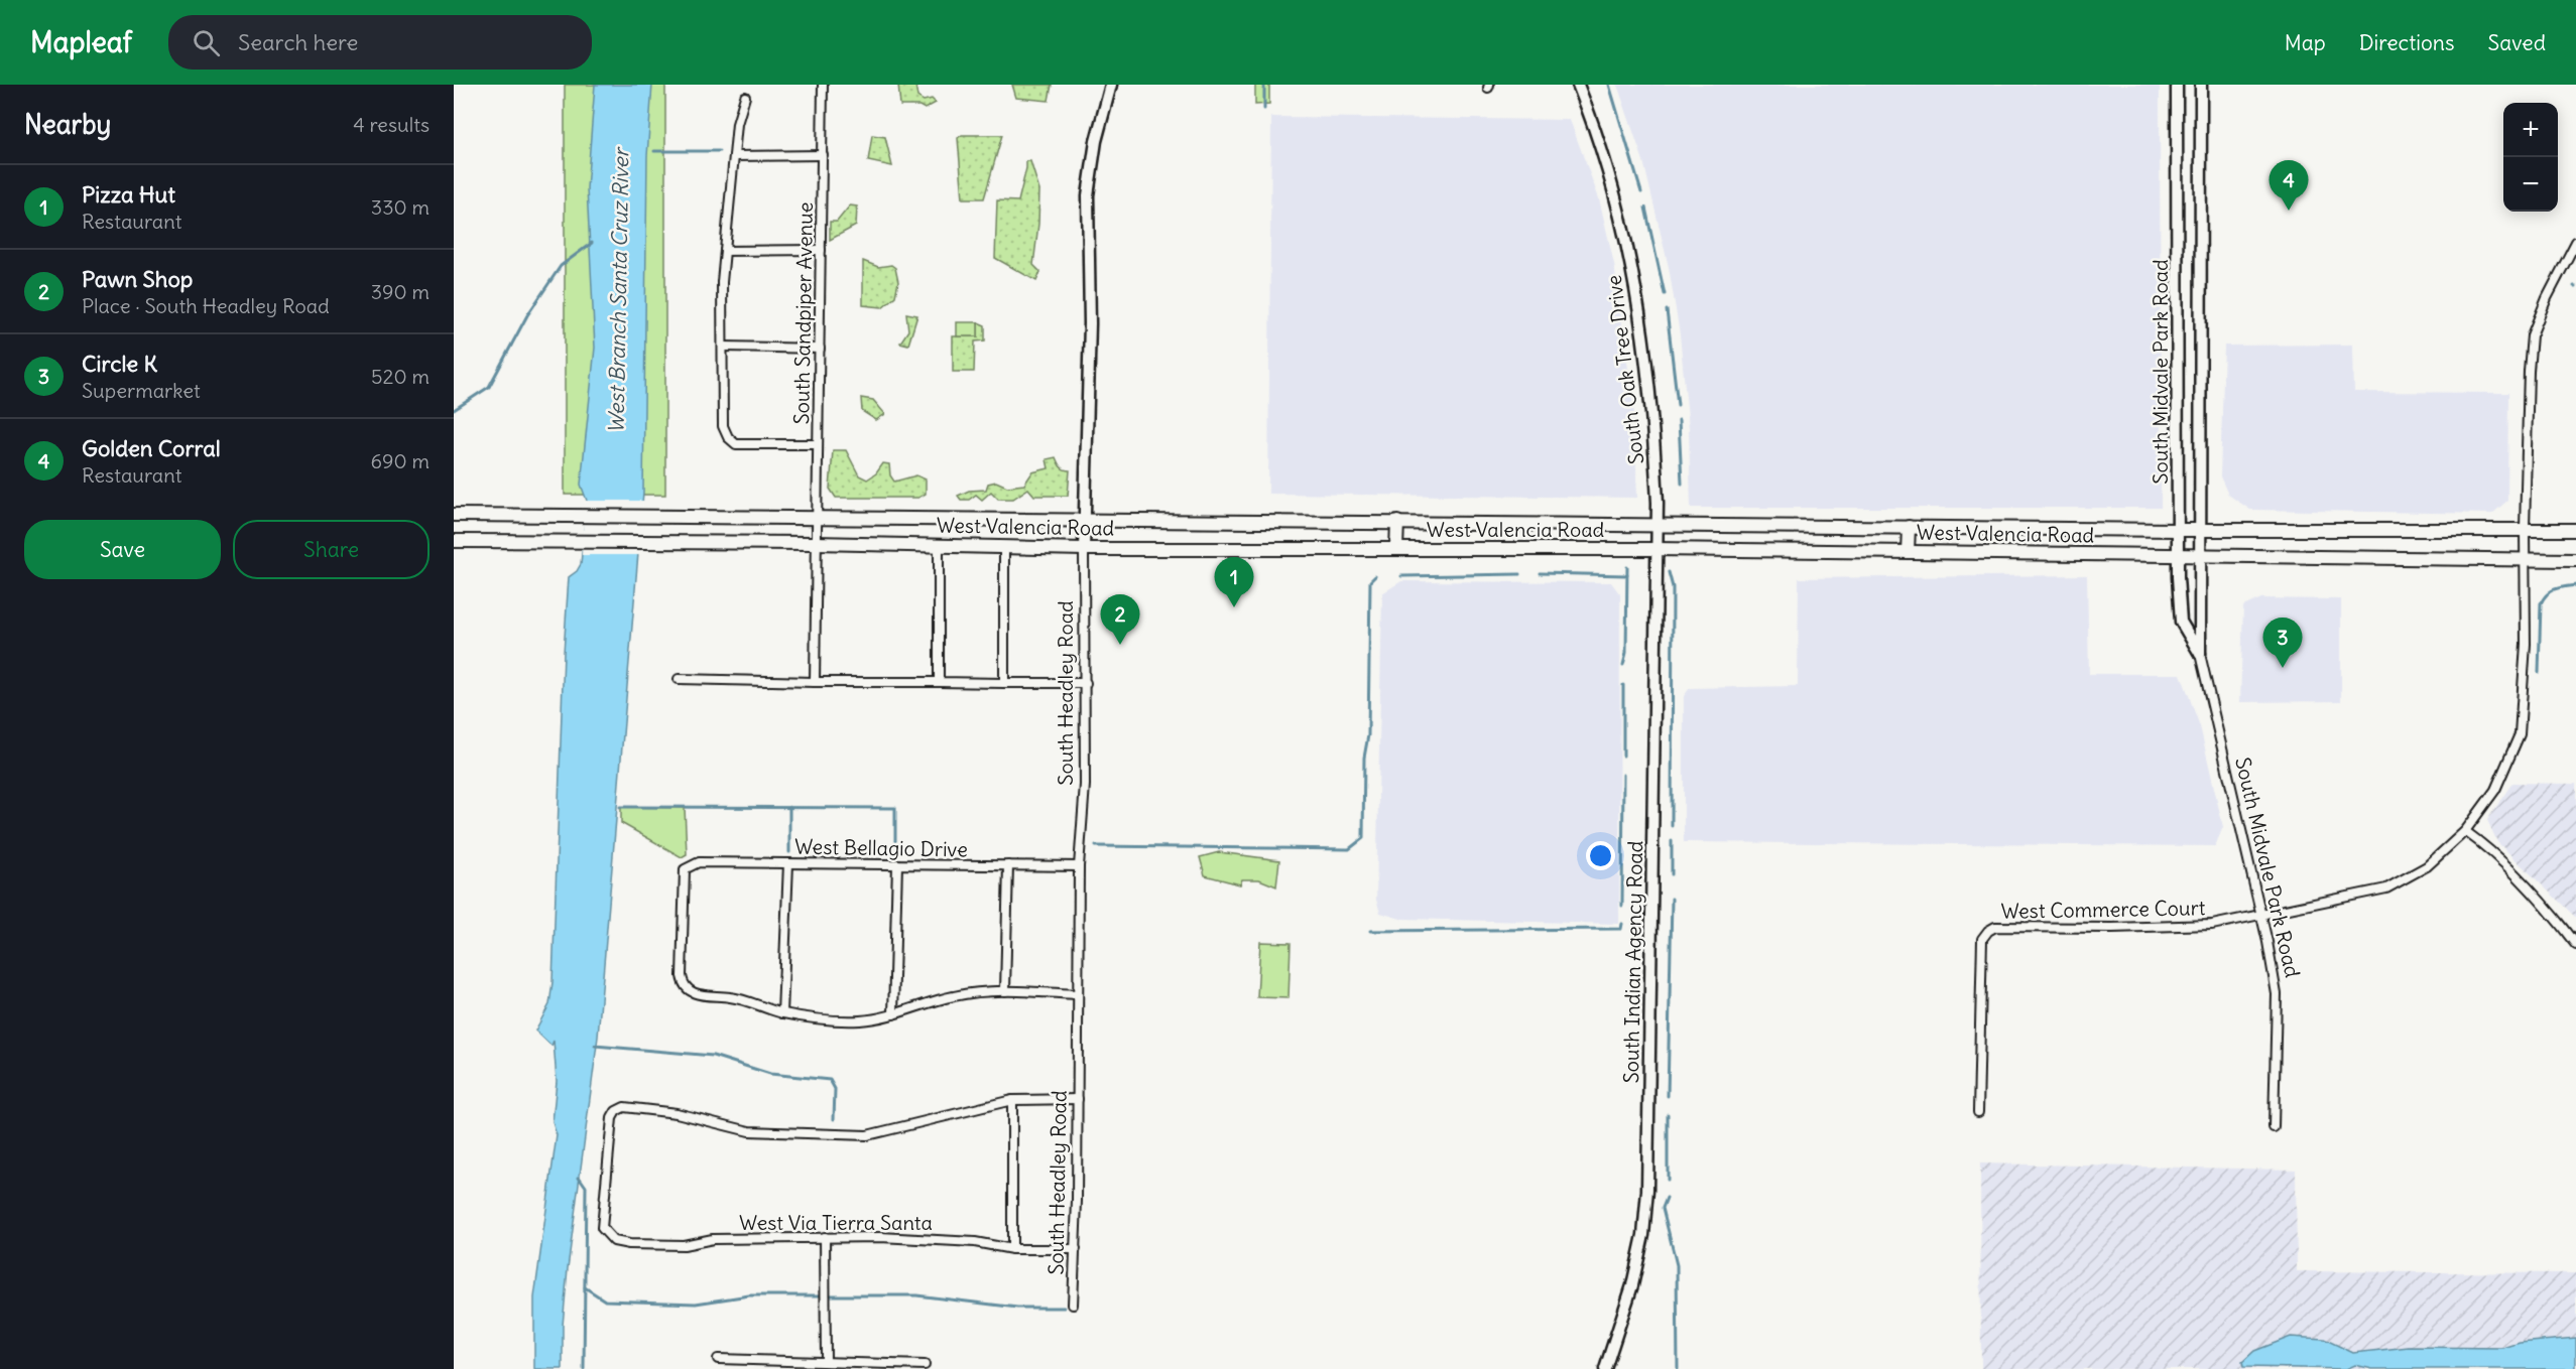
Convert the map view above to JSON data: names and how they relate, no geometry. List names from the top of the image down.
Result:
{
  "streets": {
    "main road": ["West Valencia Road"],
    "street": [
      "South Sandpiper Avenue",
      "South Oak Tree Drive",
      "South Midvale Park Road",
      "South Headley Road",
      "West Bellagio Drive",
      "West Commerce Court",
      "South Indian Agency Road",
      "West Via Tierra Santa"
    ]
  },
  "crossings": [
    ["South Sandpiper Avenue", "West Valencia Road"],
    ["South Oak Tree Drive", "West Valencia Road"],
    ["South Oak Tree Drive", "South Indian Agency Road"],
    ["South Midvale Park Road", "West Valencia Road"],
    ["South Midvale Park Road", "West Commerce Court"],
    ["West Valencia Road", "South Headley Road"],
    ["West Valencia Road", "West Commerce Court"],
    ["West Valencia Road", "South Indian Agency Road"],
    ["South Headley Road", "West Bellagio Drive"],
    ["South Headley Road", "West Via Tierra Santa"]
  ],
  "water": ["West Branch Santa Cruz River"],
  "page": {
    "header": "Mapleaf",
    "search": "Search here",
    "nav": ["Map", "Directions", "Saved"],
    "heading": ["Nearby", "4 results"],
    "map_buttons": ["+", "−"],
    "pins": [
      "4",
      "1",
      "2",
      "3"
    ],
    "list": [
      {
        "mark": "1",
        "name": "Pizza Hut",
        "note": "Restaurant",
        "value": "330 m"
      },
      {
        "mark": "2",
        "name": "Pawn Shop",
        "note": "Place · South Headley Road",
        "value": "390 m"
      },
      {
        "mark": "3",
        "name": "Circle K",
        "note": "Supermarket",
        "value": "520 m"
      },
      {
        "mark": "4",
        "name": "Golden Corral",
        "note": "Restaurant",
        "value": "690 m"
      }
    ],
    "buttons": ["Save", "Share"]
  }
}
